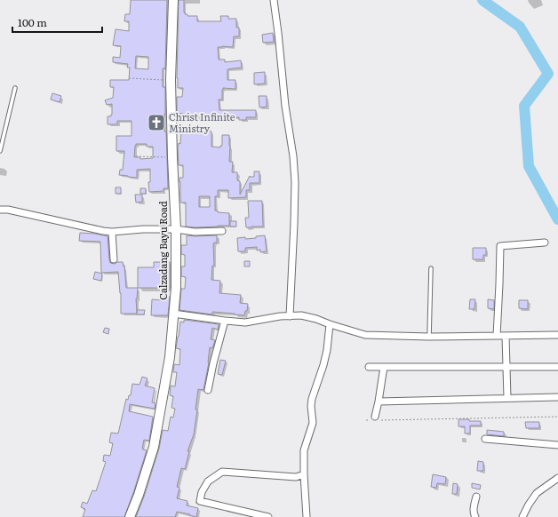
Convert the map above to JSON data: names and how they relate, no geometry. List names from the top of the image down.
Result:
{
  "streets": {
    "street": ["Calzadang Bayu Road"]
  },
  "places": {
    "church": ["Christ Infinite Ministry"]
  },
  "scale_bar": "100 m"
}
